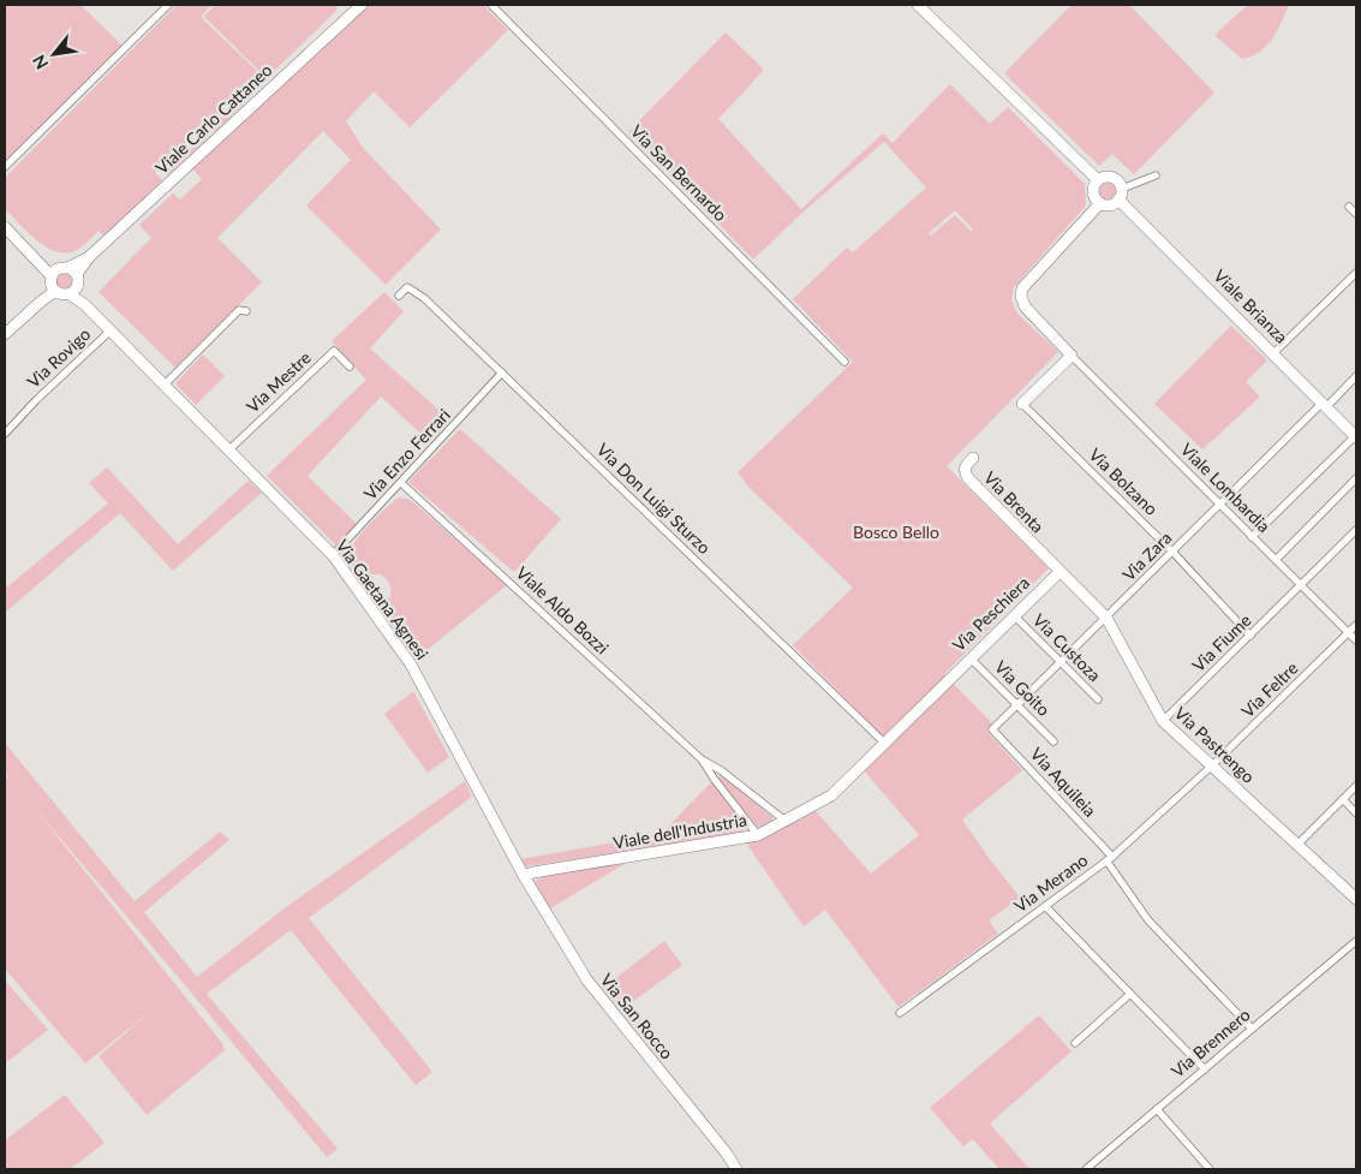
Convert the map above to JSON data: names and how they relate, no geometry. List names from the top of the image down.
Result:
{
  "streets": {
    "street": [
      "Viale Carlo Cattaneo",
      "Via San Bernardo",
      "Viale Brianza",
      "Via Rovigo",
      "Via Mestre",
      "Via Enzo Ferrari",
      "Via Bolzano",
      "Viale Lombardia",
      "Via Don Luigi Sturzo",
      "Via Brenta",
      "Via Zara",
      "Via Gaetana Agnesi",
      "Viale Aldo Bozzi",
      "Via Peschiera",
      "Via Fiume",
      "Via Custoza",
      "Via Goito",
      "Via Feltre",
      "Via Pastrengo",
      "Via Aquileia",
      "Viale dell'Industria",
      "Via Merano",
      "Via San Rocco",
      "Via Brennero"
    ]
  },
  "crossings": [
    ["Viale Carlo Cattaneo", "Via Gaetana Agnesi"],
    ["Viale Brianza", "Via Zara"],
    ["Via Rovigo", "Via Gaetana Agnesi"],
    ["Via Mestre", "Via Gaetana Agnesi"],
    ["Via Enzo Ferrari", "Via Don Luigi Sturzo"],
    ["Via Enzo Ferrari", "Via Gaetana Agnesi"],
    ["Via Enzo Ferrari", "Viale Aldo Bozzi"],
    ["Via Bolzano", "Via Zara"],
    ["Via Bolzano", "Via Fiume"],
    ["Viale Lombardia", "Via Zara"],
    ["Viale Lombardia", "Via Fiume"],
    ["Viale Lombardia", "Via Feltre"],
    ["Via Don Luigi Sturzo", "Via Peschiera"],
    ["Via Don Luigi Sturzo", "Viale dell'Industria"],
    ["Via Brenta", "Via Peschiera"],
    ["Via Brenta", "Via Pastrengo"],
    ["Via Zara", "Via Custoza"],
    ["Via Zara", "Via Goito"],
    ["Via Zara", "Via Pastrengo"],
    ["Via Zara", "Via Aquileia"],
    ["Via Gaetana Agnesi", "Viale dell'Industria"],
    ["Via Gaetana Agnesi", "Via San Rocco"],
    ["Viale Aldo Bozzi", "Viale dell'Industria"],
    ["Via Peschiera", "Via Custoza"],
    ["Via Peschiera", "Via Goito"],
    ["Via Peschiera", "Via Pastrengo"],
    ["Via Peschiera", "Viale dell'Industria"],
    ["Via Fiume", "Via Pastrengo"],
    ["Via Feltre", "Via Pastrengo"],
    ["Via Feltre", "Via Merano"],
    ["Via Pastrengo", "Via Merano"],
    ["Via Aquileia", "Via Merano"],
    ["Via Aquileia", "Via Brennero"],
    ["Viale dell'Industria", "Via San Rocco"]
  ],
  "parks": ["Bosco Bello"],
  "north": "bottom left"
}
